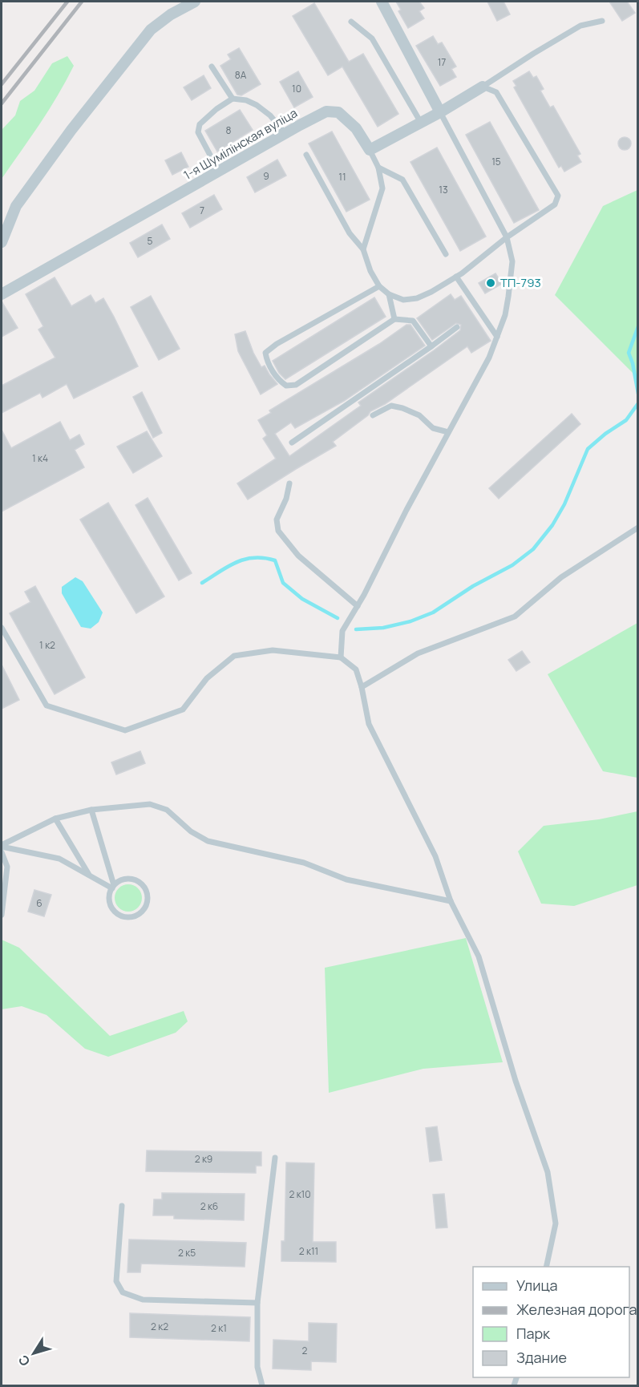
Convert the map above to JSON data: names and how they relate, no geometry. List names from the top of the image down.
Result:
{
  "streets": {
    "street": ["1-я Шумілінская вуліца"]
  },
  "places": ["ТП-793"],
  "house_numbers": [
    "17",
    "8А",
    "10",
    "8",
    "15",
    "9",
    "11",
    "13",
    "7",
    "5",
    "1 к4",
    "1 к2",
    "6",
    "2 к9",
    "2 к10",
    "2 к6",
    "2 к11",
    "2 к5",
    "2 к2",
    "2 к1",
    "2"
  ],
  "legend": [
    "Улица",
    "Железная дорога",
    "Парк",
    "Здание"
  ],
  "north": "bottom left"
}
